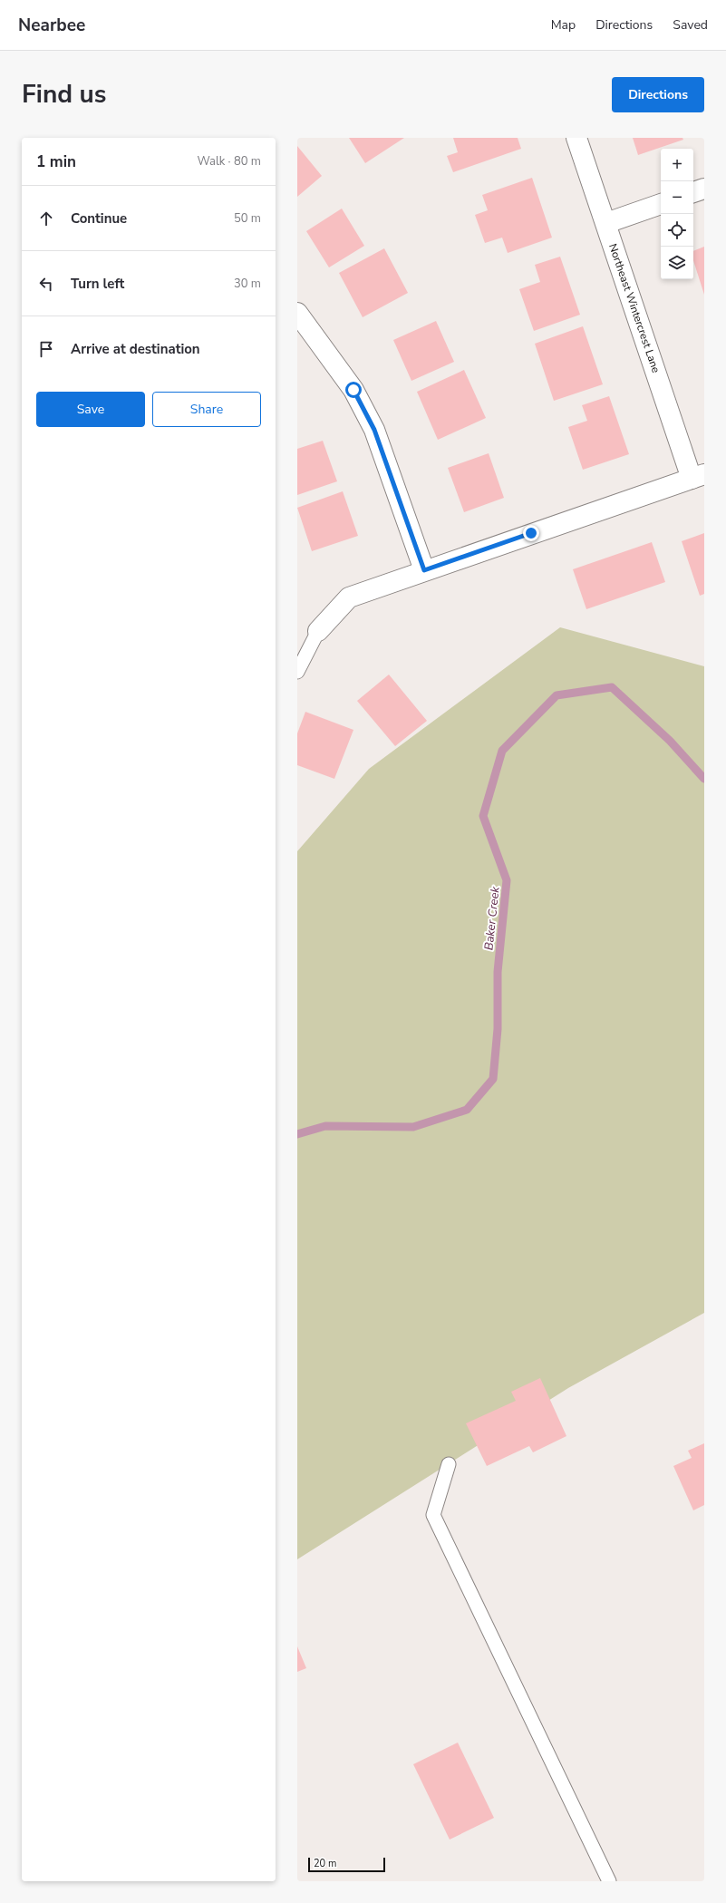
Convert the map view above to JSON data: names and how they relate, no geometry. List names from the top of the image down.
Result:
{
  "streets": {
    "street": ["Northeast Wintercrest Lane"]
  },
  "water": ["Baker Creek"],
  "scale_bar": "20 m",
  "page": {
    "header": "Nearbee",
    "nav": ["Map", "Directions", "Saved"],
    "title": "Find us",
    "buttons": [
      "Directions",
      ["Save", "Share"]
    ],
    "heading": ["1 min", "Walk · 80 m"],
    "map_buttons": ["+", "−"],
    "list": [
      ["Continue", "50 m"],
      ["Turn left", "30 m"],
      "Arrive at destination"
    ],
    "scale": "20 m"
  }
}
